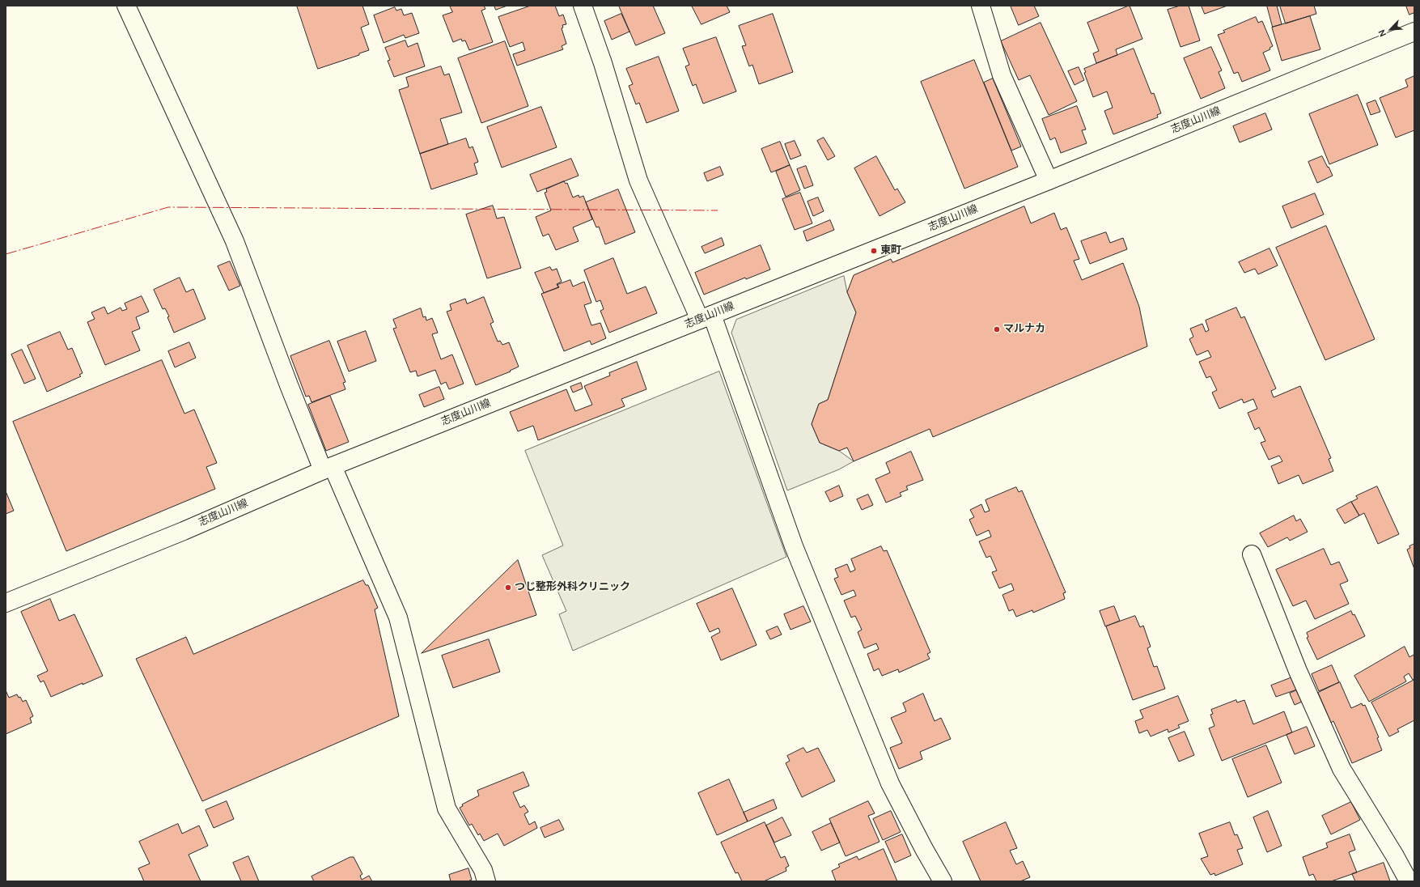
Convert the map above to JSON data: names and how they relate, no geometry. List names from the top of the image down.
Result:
{
  "streets": {
    "street": ["志度山川線"]
  },
  "places": ["東町", "マルナカ", "つじ整形外科クリニック"],
  "north": "bottom left"
}
